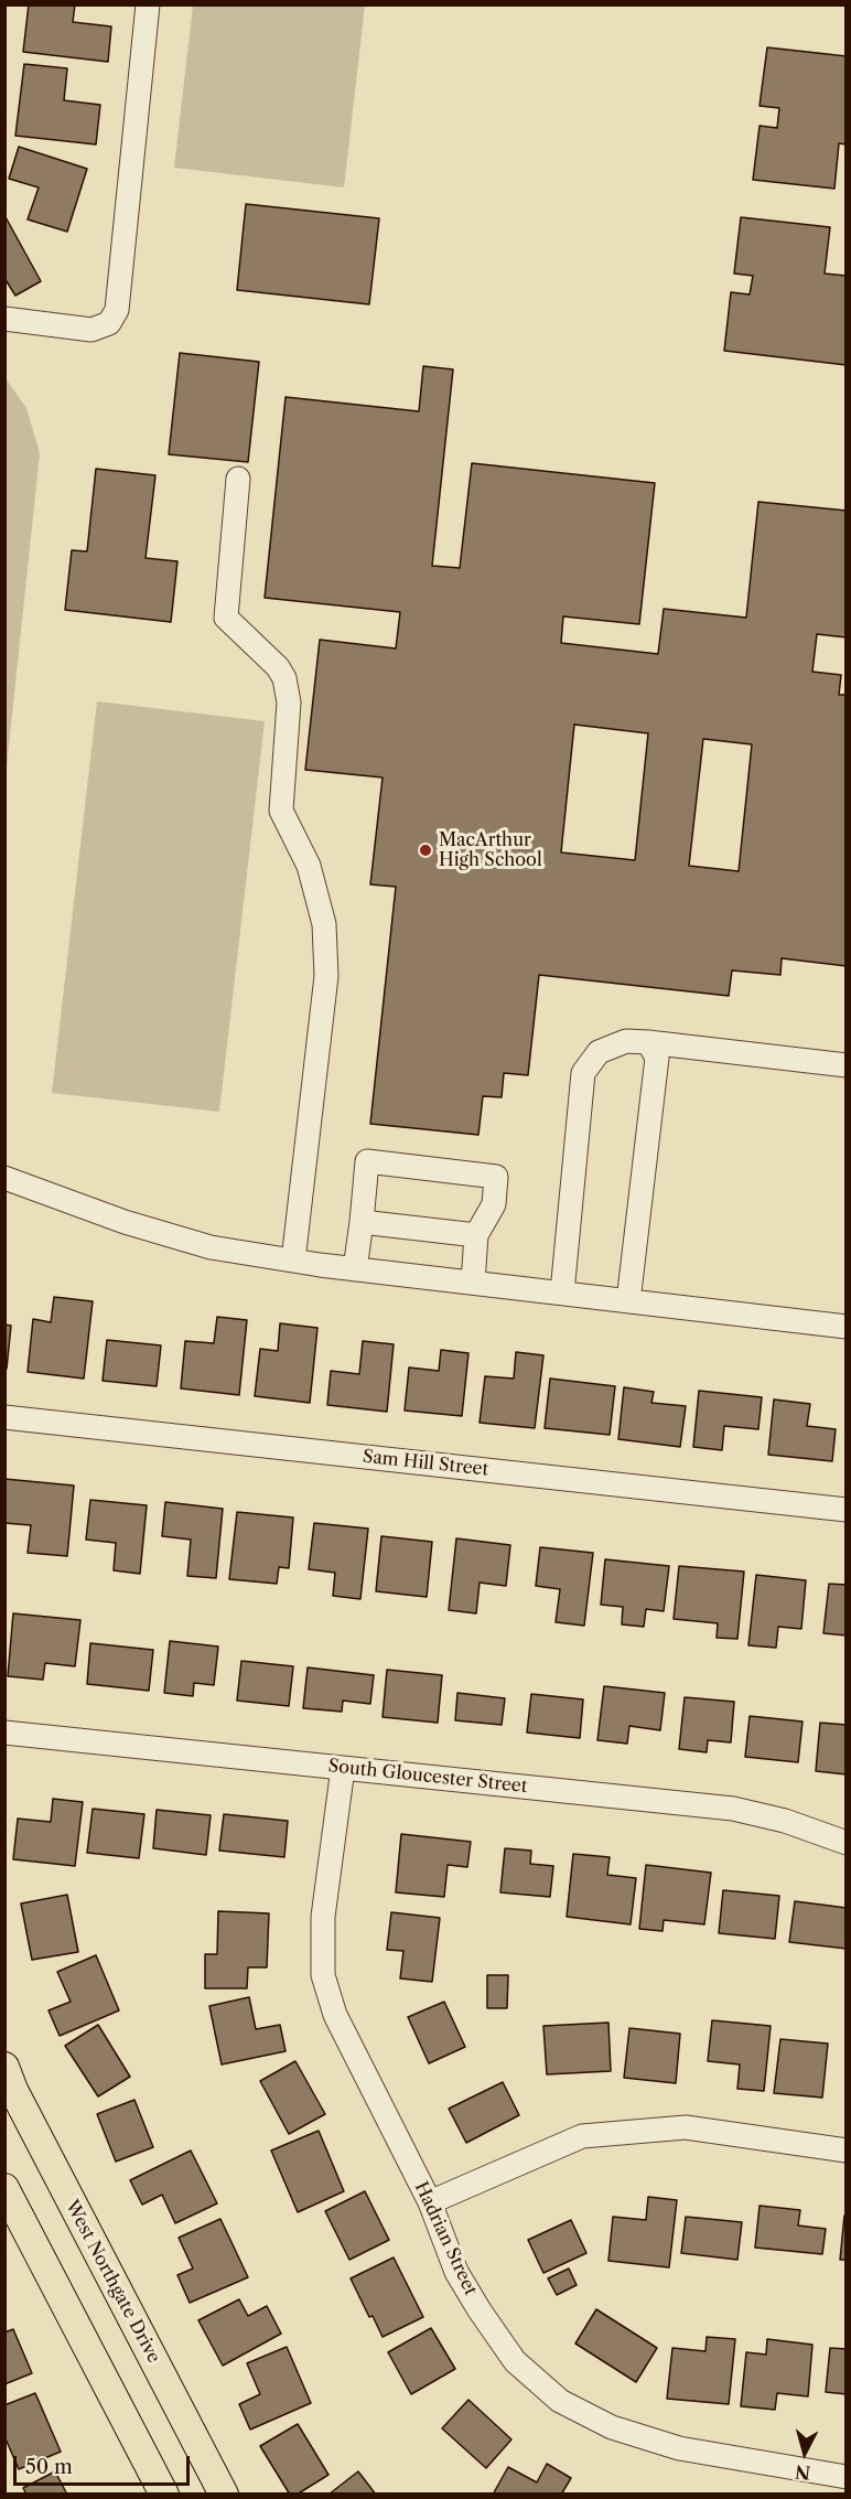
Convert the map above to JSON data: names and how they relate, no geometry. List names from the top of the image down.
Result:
{
  "streets": {
    "main road": ["West Northgate Drive"],
    "street": ["Sam Hill Street", "South Gloucester Street", "Hadrian Street"]
  },
  "crossings": [
    ["South Gloucester Street", "Hadrian Street"]
  ],
  "places": ["MacArthur High School"],
  "scale_bar": "50 m",
  "north": "bottom"
}
